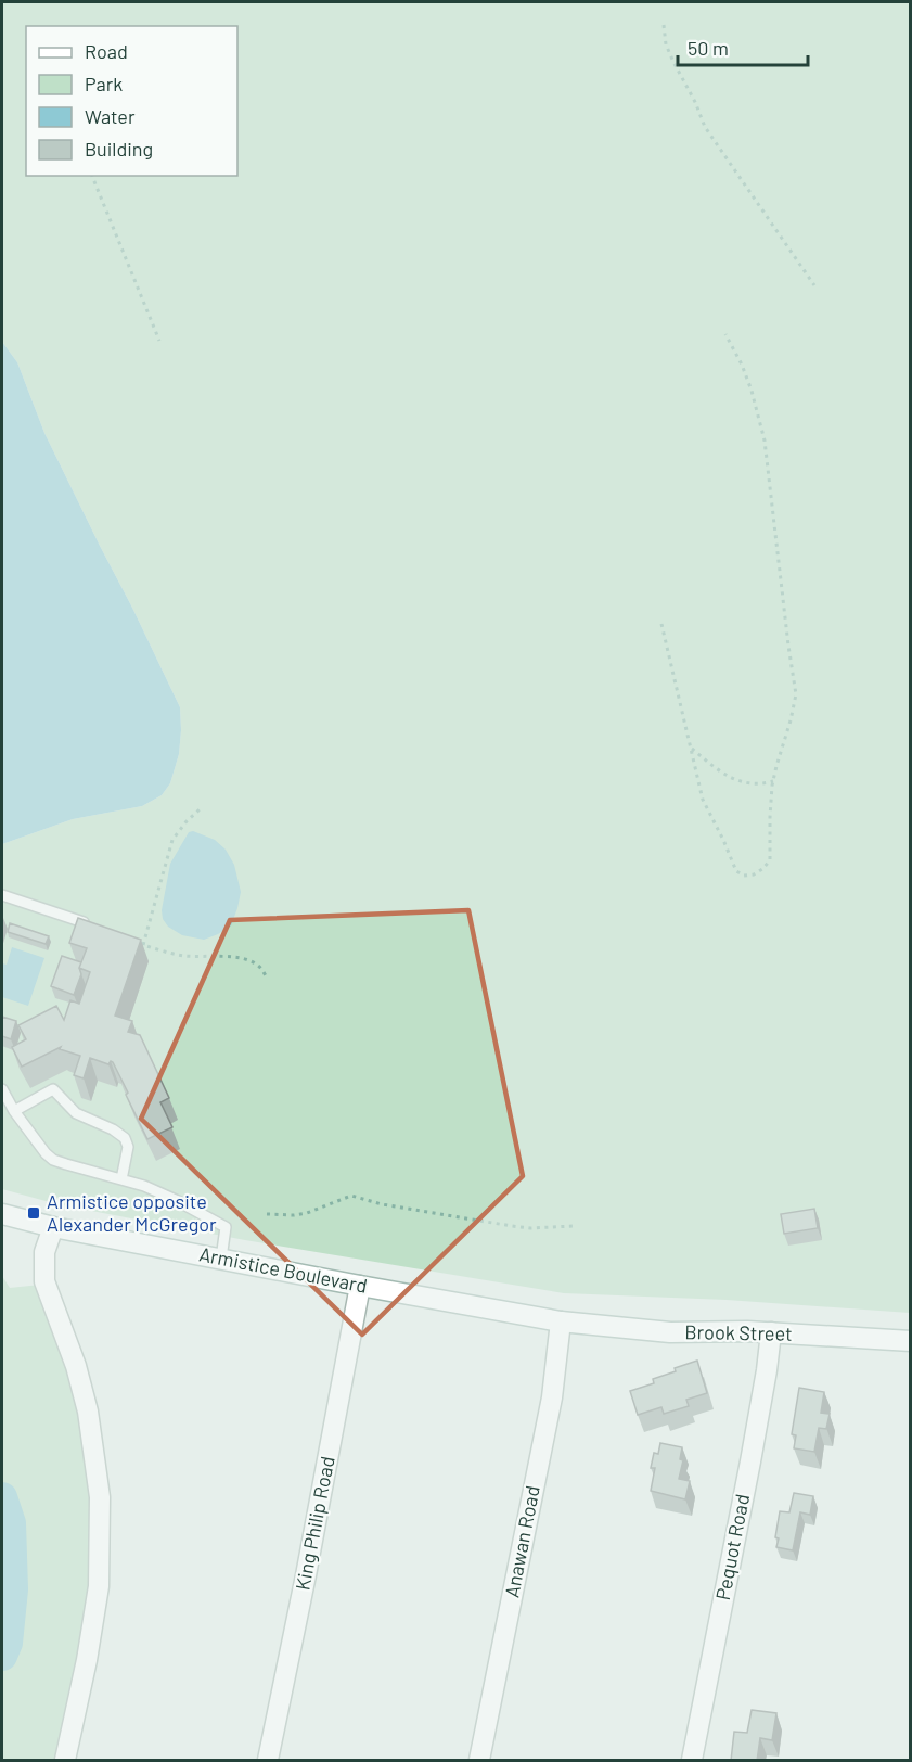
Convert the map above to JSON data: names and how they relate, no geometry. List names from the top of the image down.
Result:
{
  "streets": {
    "street": [
      "Armistice Boulevard",
      "Brook Street",
      "King Philip Road",
      "Anawan Road",
      "Pequot Road"
    ]
  },
  "crossings": [
    ["Armistice Boulevard", "Brook Street"],
    ["Armistice Boulevard", "King Philip Road"],
    ["Armistice Boulevard", "Anawan Road"],
    ["Brook Street", "Anawan Road"],
    ["Brook Street", "Pequot Road"]
  ],
  "places": {
    "transit": ["Armistice opposite Alexander McGregor"]
  },
  "legend": [
    "Road",
    "Park",
    "Water",
    "Building"
  ],
  "scale_bar": "50 m"
}
